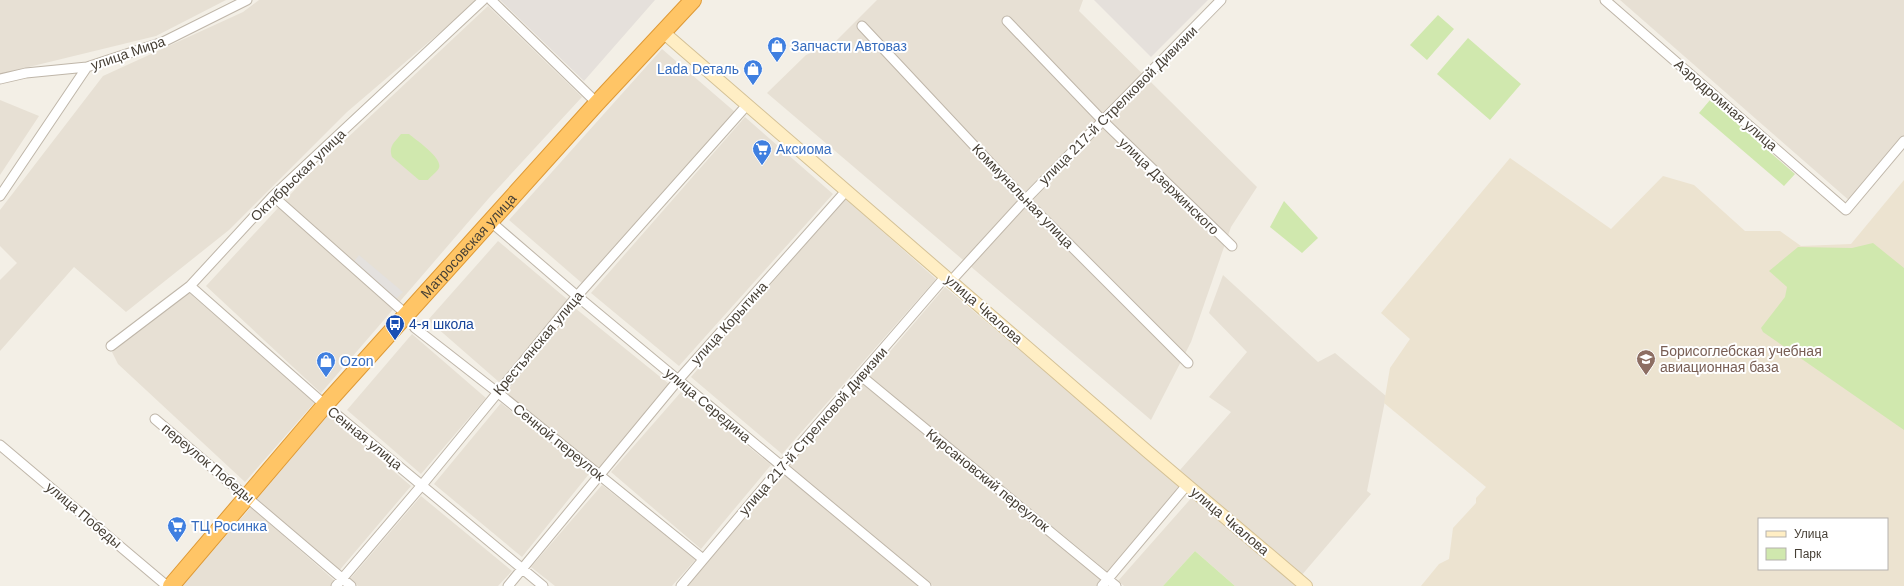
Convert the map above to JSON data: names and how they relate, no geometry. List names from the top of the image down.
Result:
{
  "streets": {
    "highway": ["Матросовская улица"],
    "street": [
      "улица Мира",
      "улица 217-й Стрелковой Дивизии",
      "Аэродромная улица",
      "Октябрьская улица",
      "улица Дзержинского",
      "Коммунальная улица",
      "улица Чкалова",
      "улица Корытина",
      "Крестьянская улица",
      "улица Середина",
      "Сенная улица",
      "Сенной переулок",
      "переулок Победы",
      "Кирсановский переулок",
      "улица Победы"
    ]
  },
  "crossings": [
    ["улица 217-й Стрелковой Дивизии", "улица Дзержинского"],
    ["улица 217-й Стрелковой Дивизии", "Коммунальная улица"],
    ["улица 217-й Стрелковой Дивизии", "улица Чкалова"],
    ["улица 217-й Стрелковой Дивизии", "улица Середина"],
    ["улица 217-й Стрелковой Дивизии", "Сенной переулок"],
    ["улица 217-й Стрелковой Дивизии", "Кирсановский переулок"],
    ["Октябрьская улица", "Сенная улица"],
    ["Октябрьская улица", "Сенной переулок"],
    ["Матросовская улица", "улица Чкалова"],
    ["Матросовская улица", "улица Середина"],
    ["Матросовская улица", "Сенная улица"],
    ["Матросовская улица", "Сенной переулок"],
    ["Матросовская улица", "переулок Победы"],
    ["улица Чкалова", "улица Корытина"],
    ["улица Чкалова", "Крестьянская улица"],
    ["улица Корытина", "улица Середина"],
    ["улица Корытина", "Сенная улица"],
    ["улица Корытина", "Сенной переулок"],
    ["Крестьянская улица", "улица Середина"],
    ["Крестьянская улица", "Сенная улица"],
    ["Крестьянская улица", "Сенной переулок"],
    ["Крестьянская улица", "переулок Победы"]
  ],
  "places": {
    "shop": ["Запчасти Автоваз", "Lada Dеталь", "Ozon"],
    "supermarket": ["Аксиома", "ТЦ Росинка"],
    "bus stop": ["4-я школа"],
    "school or university": ["Борисоглебская учебная авиационная база"]
  },
  "legend": ["Улица", "Парк"]
}
